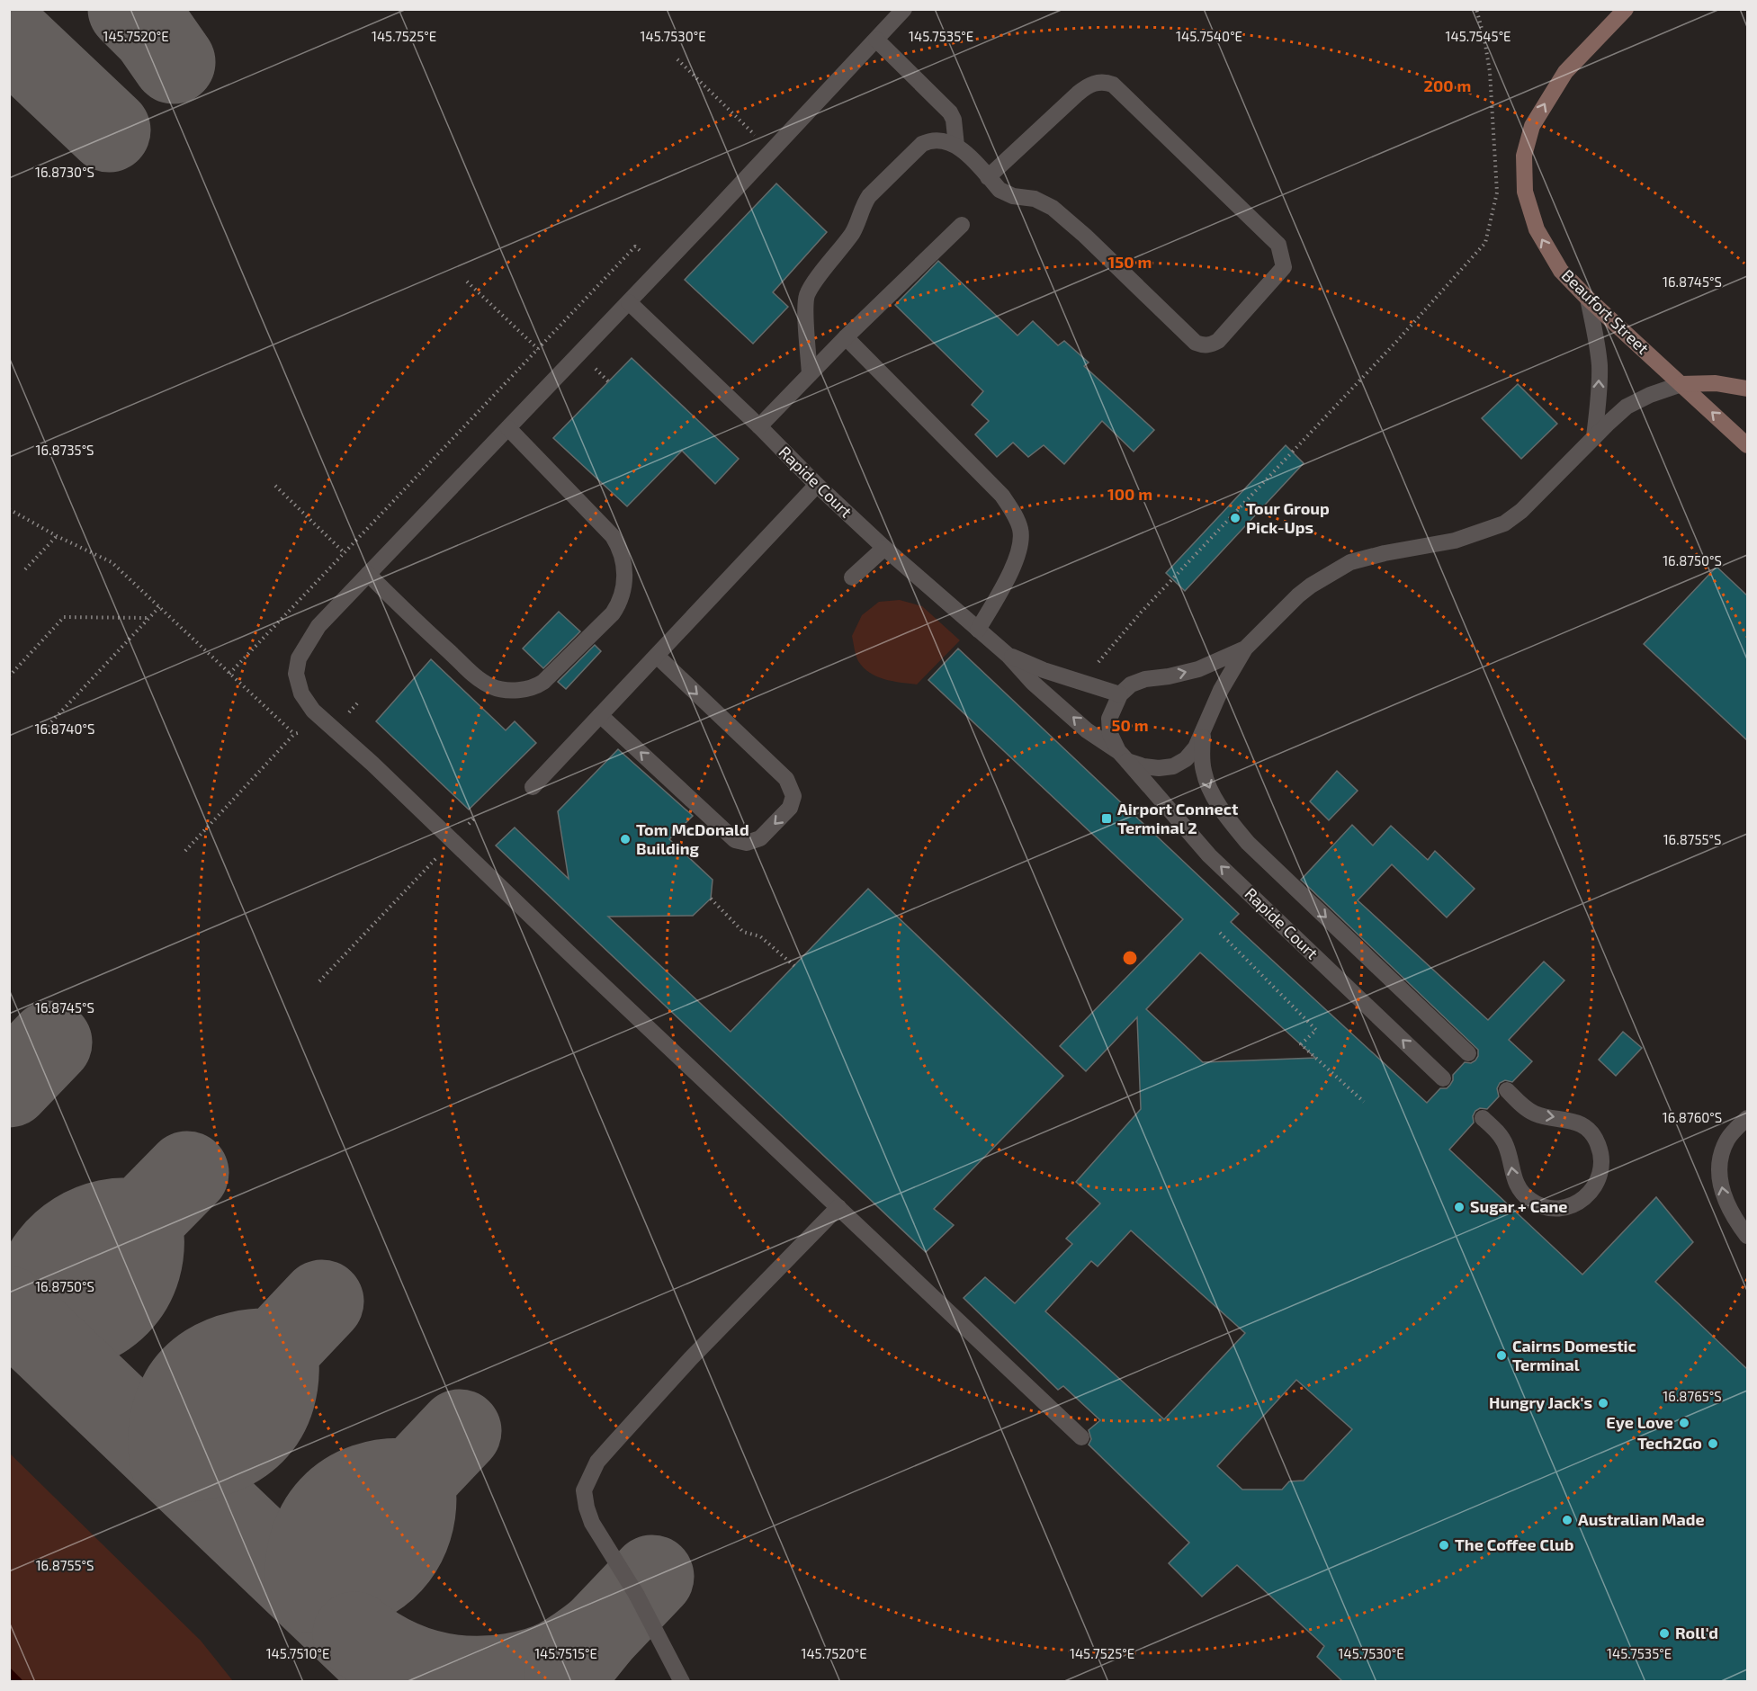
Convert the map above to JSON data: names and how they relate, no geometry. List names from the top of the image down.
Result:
{
  "streets": {
    "street": ["Beaufort Street"],
    "lane": ["Rapide Court"]
  },
  "one_way": ["Beaufort Street"],
  "places": {
    "other": [
      "Tour Group Pick-Ups",
      "Tom McDonald Building",
      "Sugar + Cane",
      "Cairns Domestic Terminal",
      "Hungry Jack's",
      "Eye Love",
      "Tech2Go",
      "Australian Made",
      "The Coffee Club",
      "Roll'd"
    ],
    "transit": ["Airport Connect Terminal 2"]
  },
  "coordinates": [
    "145.7520°E",
    "145.7525°E",
    "145.7530°E",
    "145.7535°E",
    "145.7540°E",
    "145.7545°E",
    "16.8730°S",
    "16.8745°S",
    "16.8735°S",
    "16.8750°S",
    "16.8740°S",
    "16.8755°S",
    "16.8760°S",
    "16.8765°S",
    "145.7510°E",
    "145.7515°E"
  ],
  "rings": [
    "200 m",
    "150 m",
    "100 m",
    "50 m"
  ]
}
